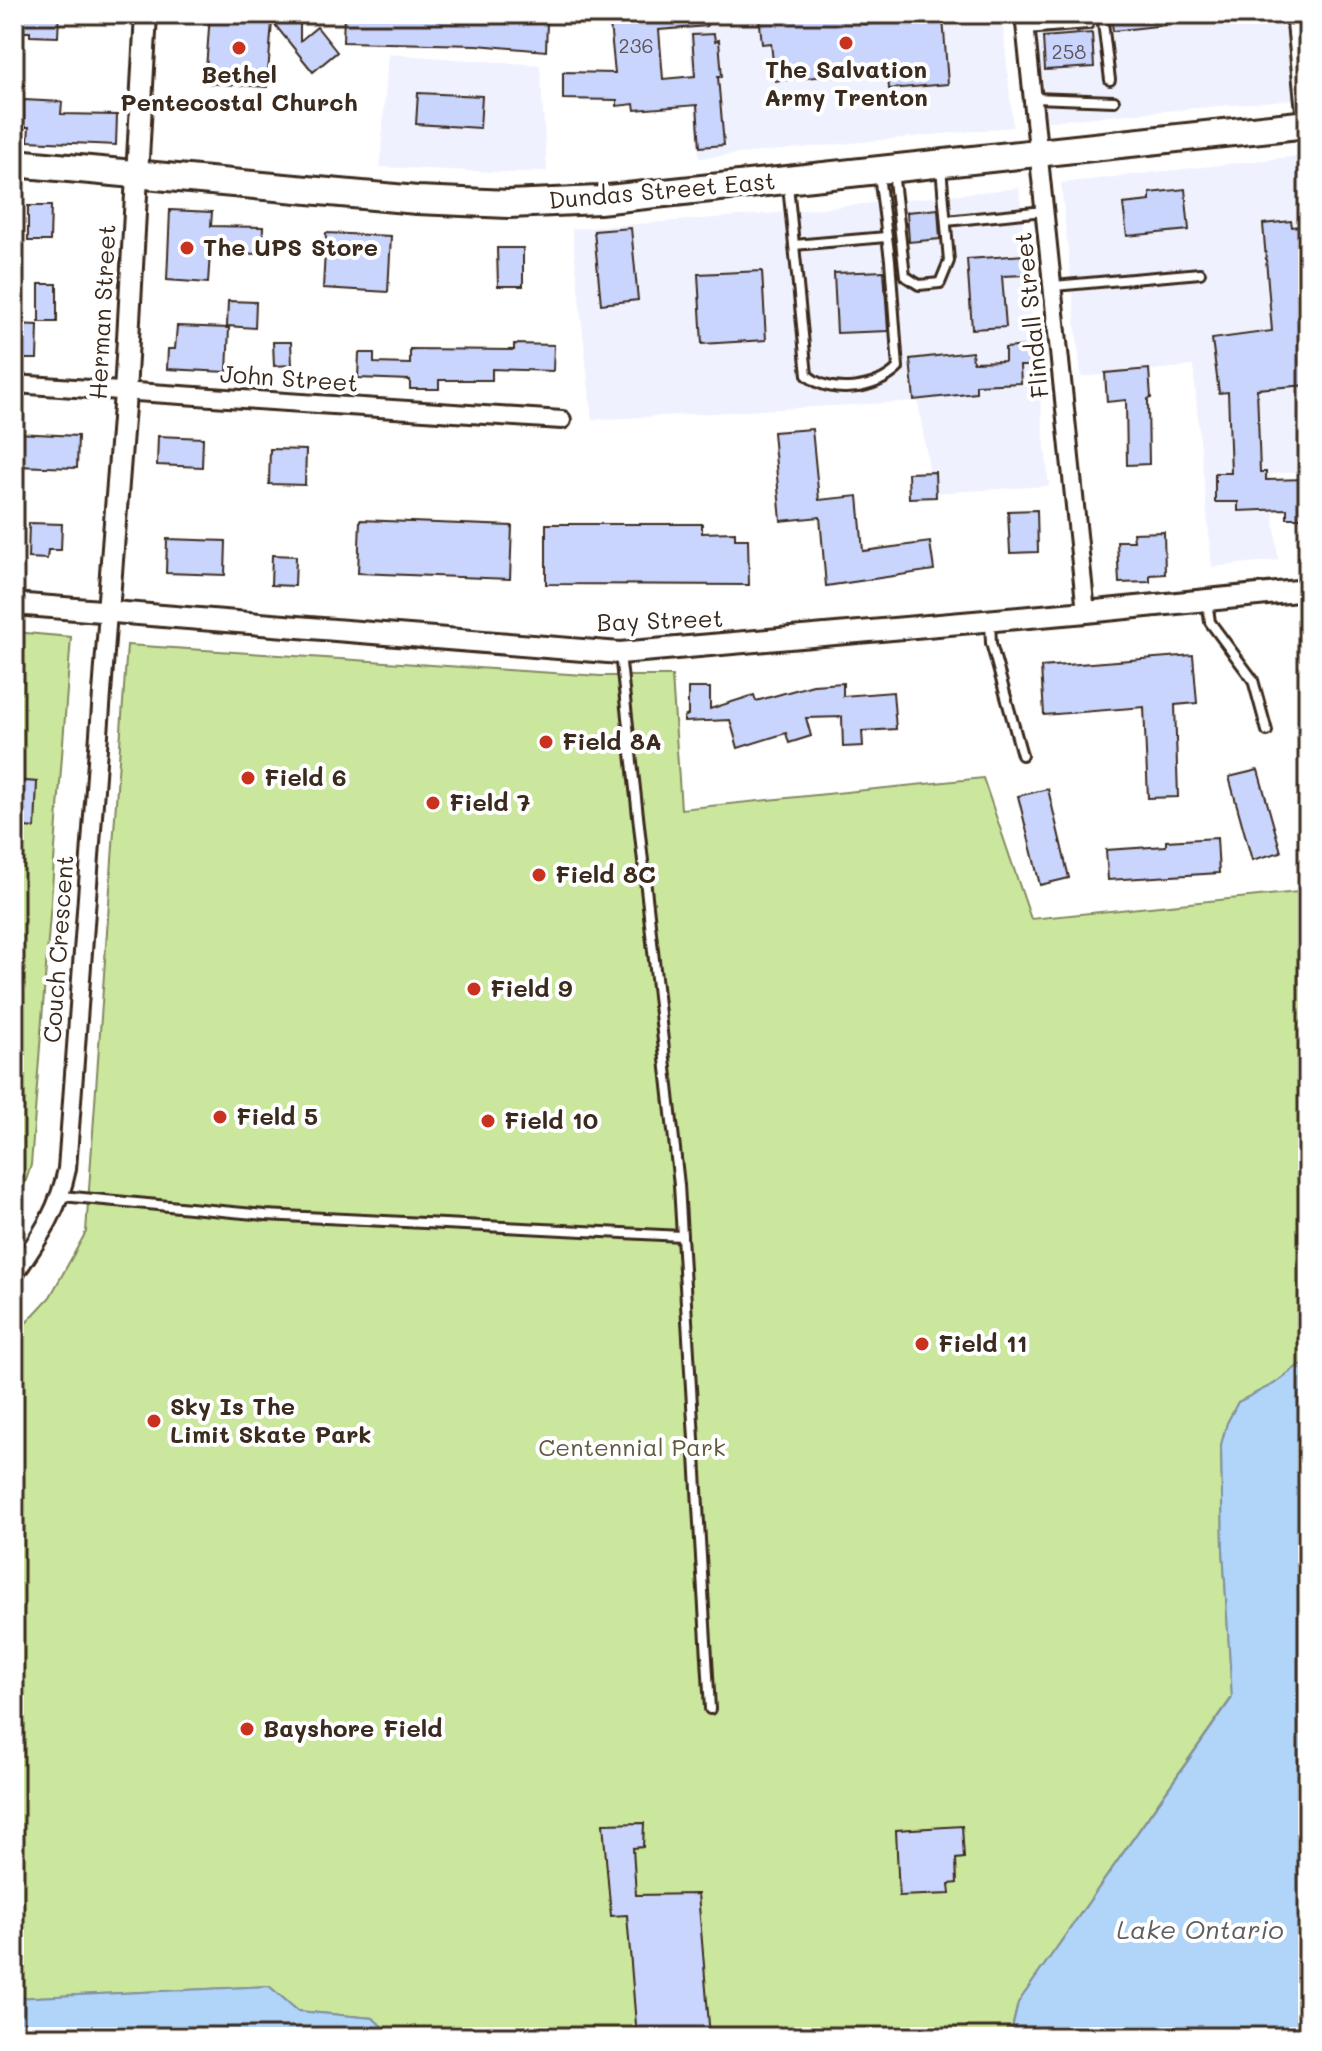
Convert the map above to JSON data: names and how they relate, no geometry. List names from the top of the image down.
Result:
{
  "streets": {
    "main road": ["Dundas Street East"],
    "street": [
      "Herman Street",
      "Flindall Street",
      "John Street",
      "Bay Street",
      "Couch Crescent"
    ]
  },
  "crossings": [
    ["Dundas Street East", "Herman Street"],
    ["Dundas Street East", "Flindall Street"],
    ["Herman Street", "John Street"],
    ["Herman Street", "Bay Street"],
    ["Herman Street", "Couch Crescent"],
    ["Flindall Street", "Bay Street"],
    ["Bay Street", "Couch Crescent"]
  ],
  "water": ["Lake Ontario"],
  "parks": ["Centennial Park"],
  "places": [
    "The Salvation Army Trenton",
    "Bethel Pentecostal Church",
    "The UPS Store",
    "Field 8A",
    "Field 6",
    "Field 7",
    "Field 8C",
    "Field 9",
    "Field 5",
    "Field 10",
    "Field 11",
    "Sky Is The Limit Skate Park",
    "Bayshore Field"
  ],
  "house_numbers": ["236", "258"]
}
